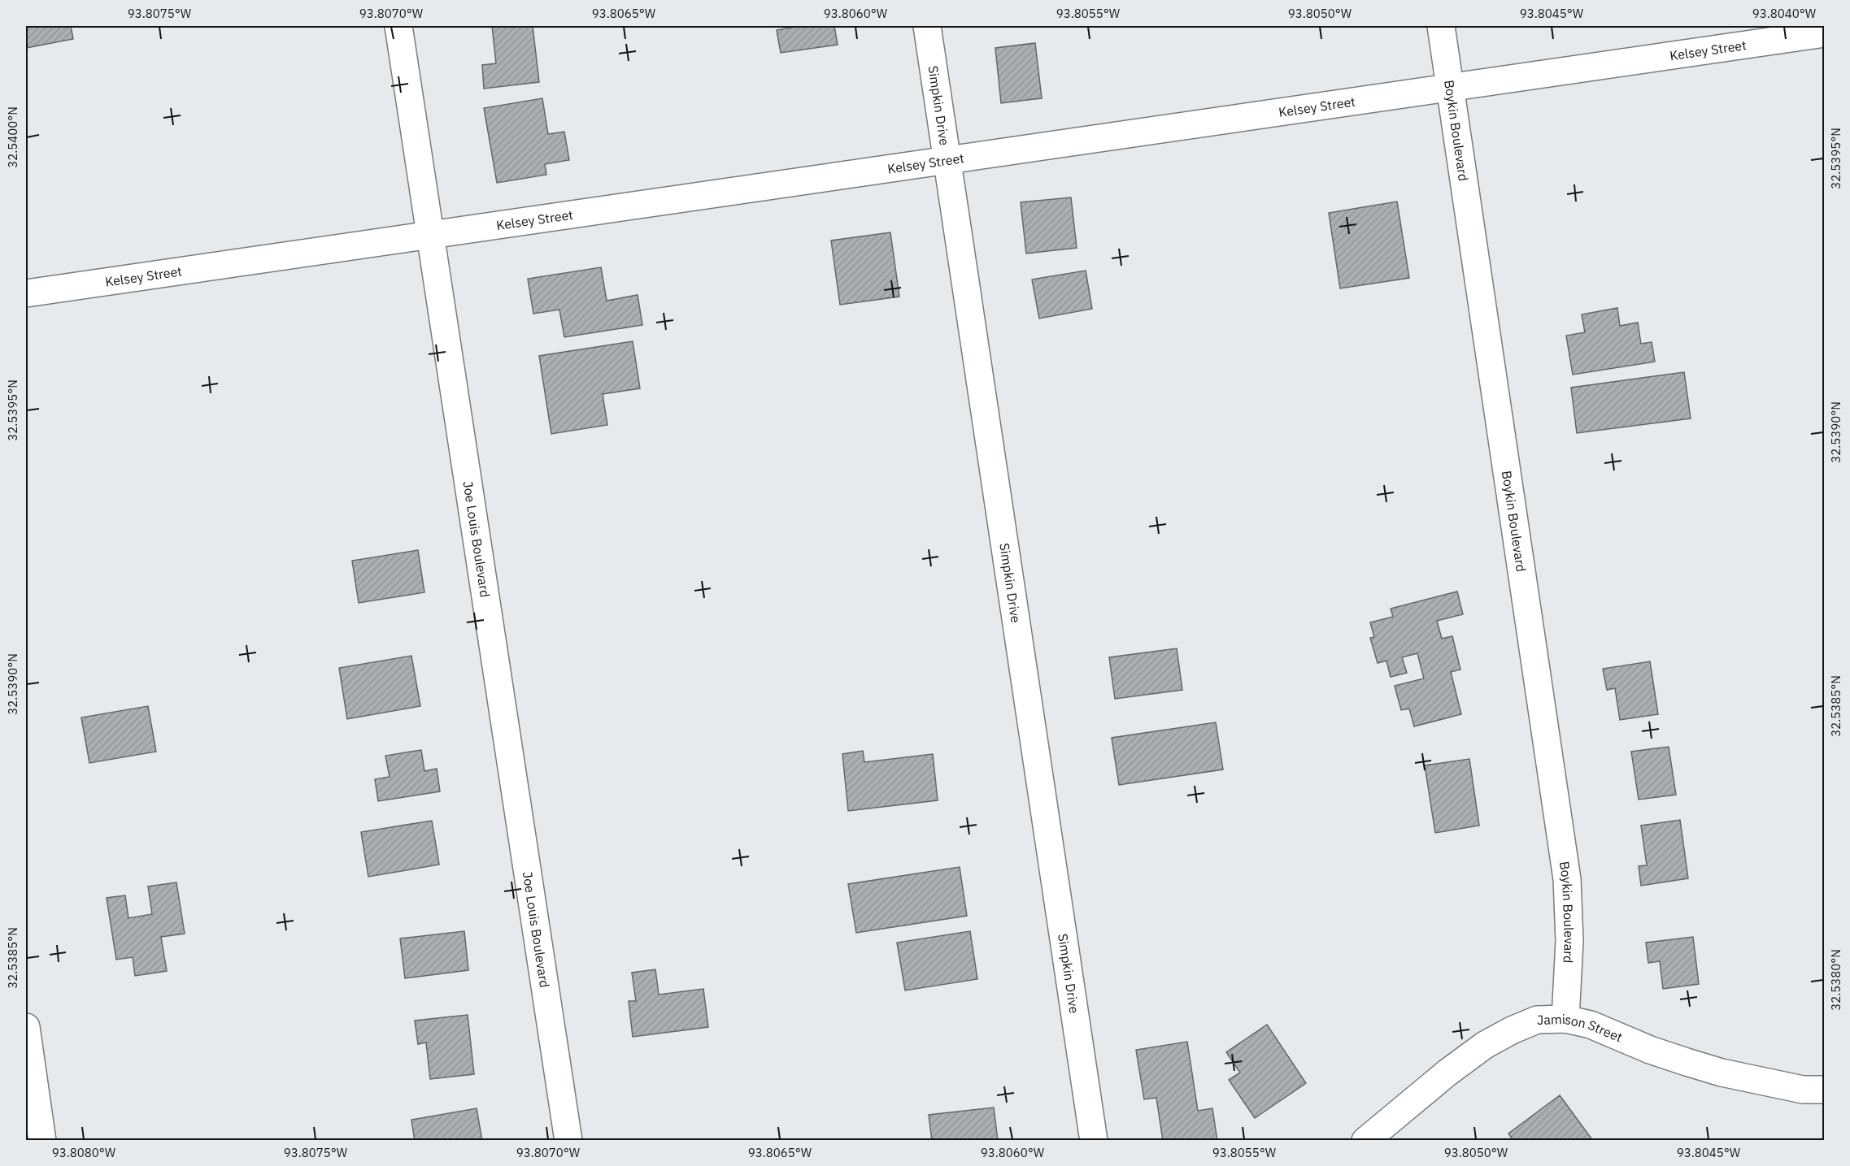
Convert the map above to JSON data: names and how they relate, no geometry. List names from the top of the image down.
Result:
{
  "streets": {
    "street": [
      "Kelsey Street",
      "Simpkin Drive",
      "Boykin Boulevard",
      "Joe Louis Boulevard",
      "Jamison Street"
    ]
  },
  "crossings": [
    ["Kelsey Street", "Simpkin Drive"],
    ["Kelsey Street", "Boykin Boulevard"],
    ["Kelsey Street", "Joe Louis Boulevard"],
    ["Boykin Boulevard", "Jamison Street"]
  ],
  "coordinates": [
    "93.8075°W",
    "93.8070°W",
    "93.8065°W",
    "93.8060°W",
    "93.8055°W",
    "93.8050°W",
    "93.8045°W",
    "93.8040°W",
    "32.5400°N",
    "32.5395°N",
    "32.5390°N",
    "32.5385°N",
    "32.5380°N",
    "93.8080°W"
  ]
}
